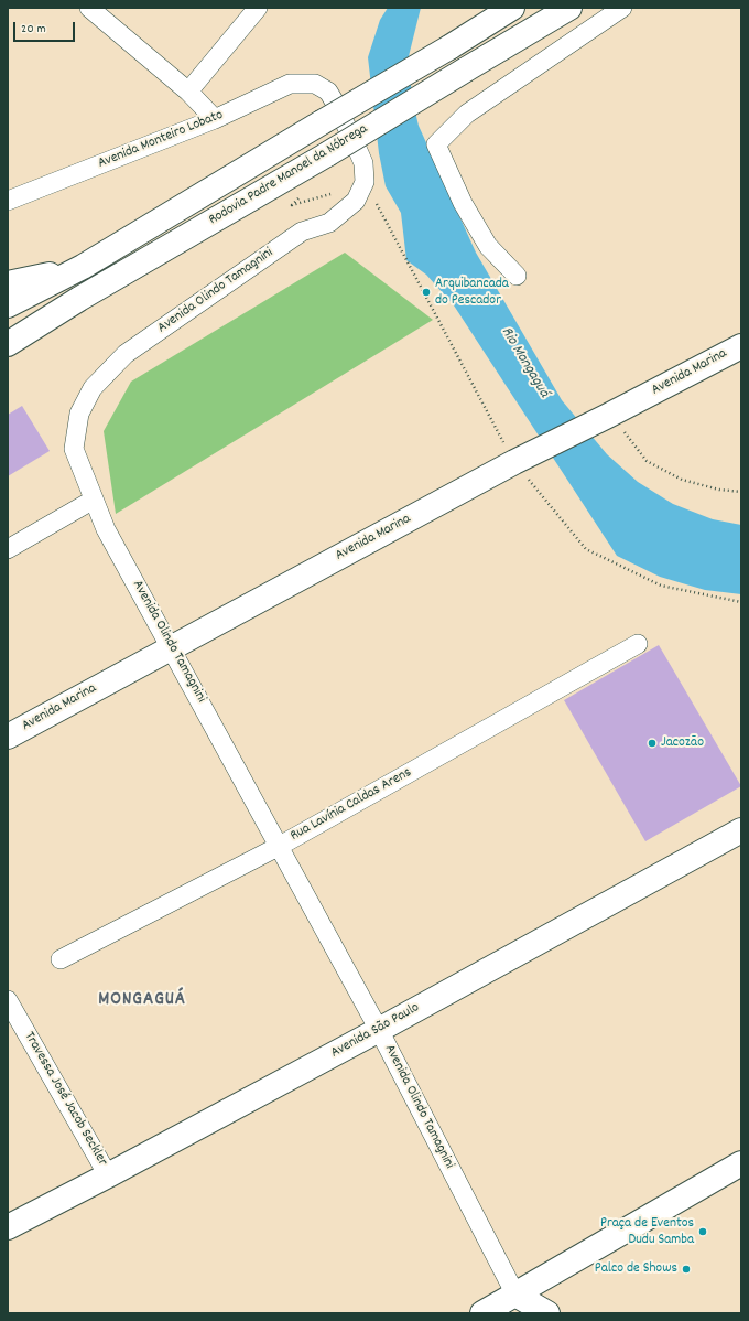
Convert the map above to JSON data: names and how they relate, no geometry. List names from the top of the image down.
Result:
{
  "streets": {
    "main road": ["Rodovia Padre Manoel da Nóbrega", "Avenida Marina", "Avenida São Paulo"],
    "street": [
      "Avenida Monteiro Lobato",
      "Avenida Olindo Tamagnini",
      "Rua Lavínia Caldas Arens",
      "Travessa José Jacob Seckler"
    ]
  },
  "crossings": [
    ["Avenida Monteiro Lobato", "Avenida Olindo Tamagnini"],
    ["Avenida Olindo Tamagnini", "Avenida Marina"],
    ["Avenida Olindo Tamagnini", "Rua Lavínia Caldas Arens"],
    ["Avenida Olindo Tamagnini", "Avenida São Paulo"],
    ["Avenida São Paulo", "Travessa José Jacob Seckler"]
  ],
  "districts": ["MONGAGUÁ"],
  "water": ["Rio Mongaguá"],
  "places": [
    "Arquibancada do Pescador",
    "Jacozão",
    "Praça de Eventos Dudu Samba",
    "Palco de Shows"
  ],
  "scale_bar": "20 m"
}
